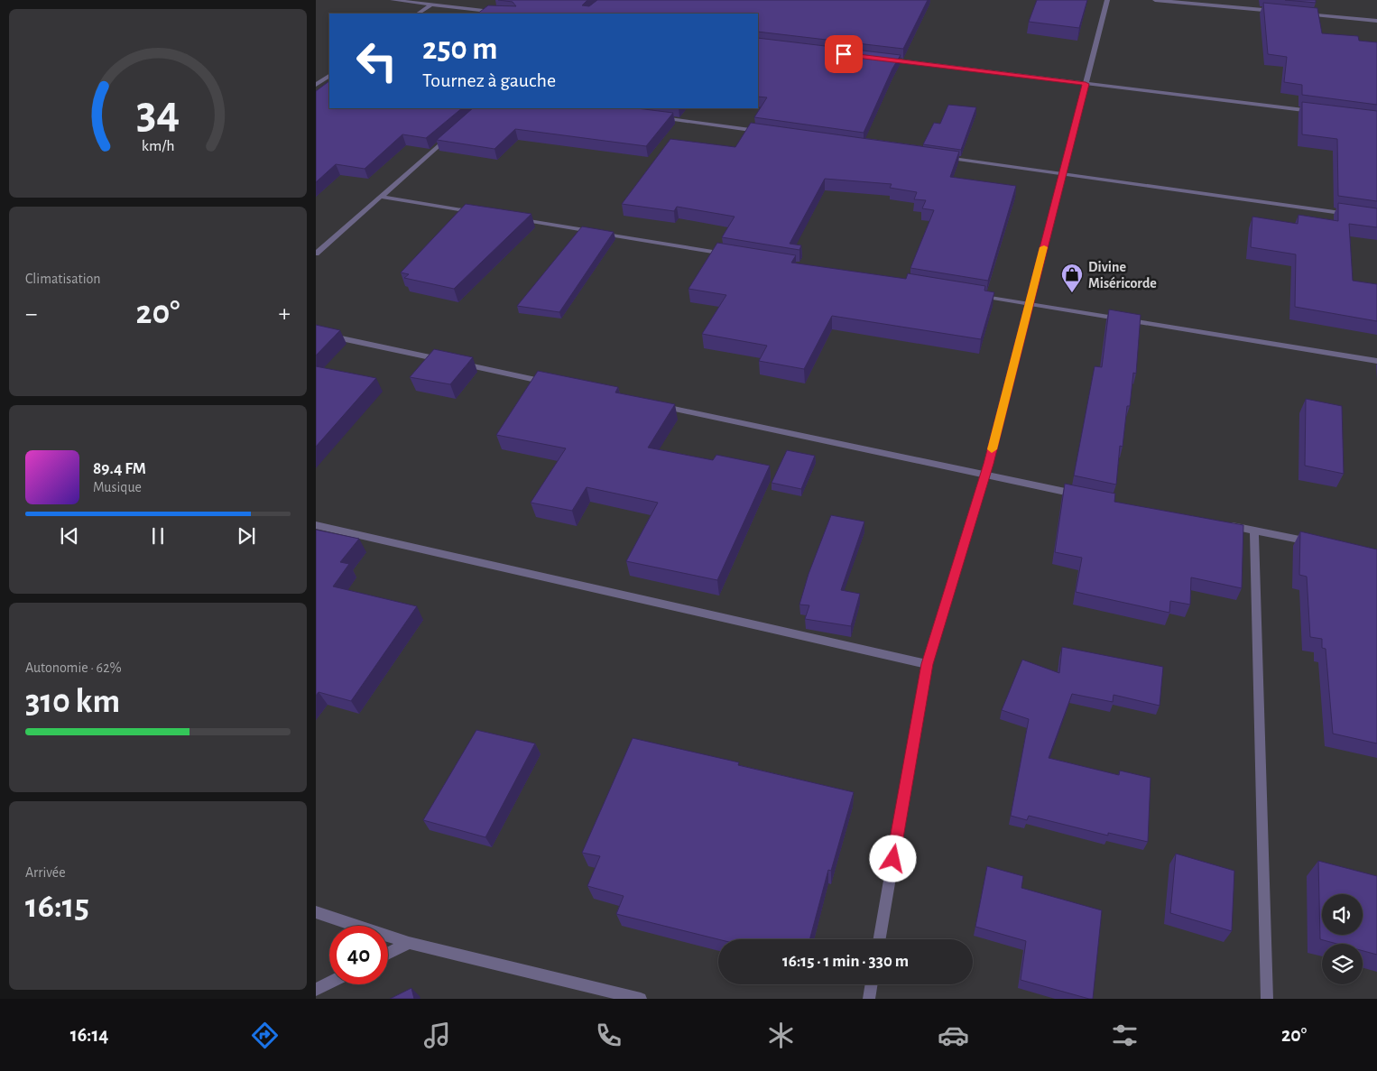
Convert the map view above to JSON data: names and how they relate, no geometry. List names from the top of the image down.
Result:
{
  "places": {
    "shop": ["Divine Miséricorde"]
  },
  "page": {
    "turn": ["250 m", "Tournez à gauche"],
    "tile": [
      "Climatisation",
      ["Autonomie · 62%", "310 km"],
      ["Arrivée", "16:15"]
    ],
    "heat": ["−", "20°", "+"],
    "song": ["89.4 FM", "Musique"],
    "limit": "40",
    "trip": "16:15 · 1 min · 330 m",
    "tabs": ["16:14", "20°"],
    "gauge": ["34", "km/h"]
  }
}
